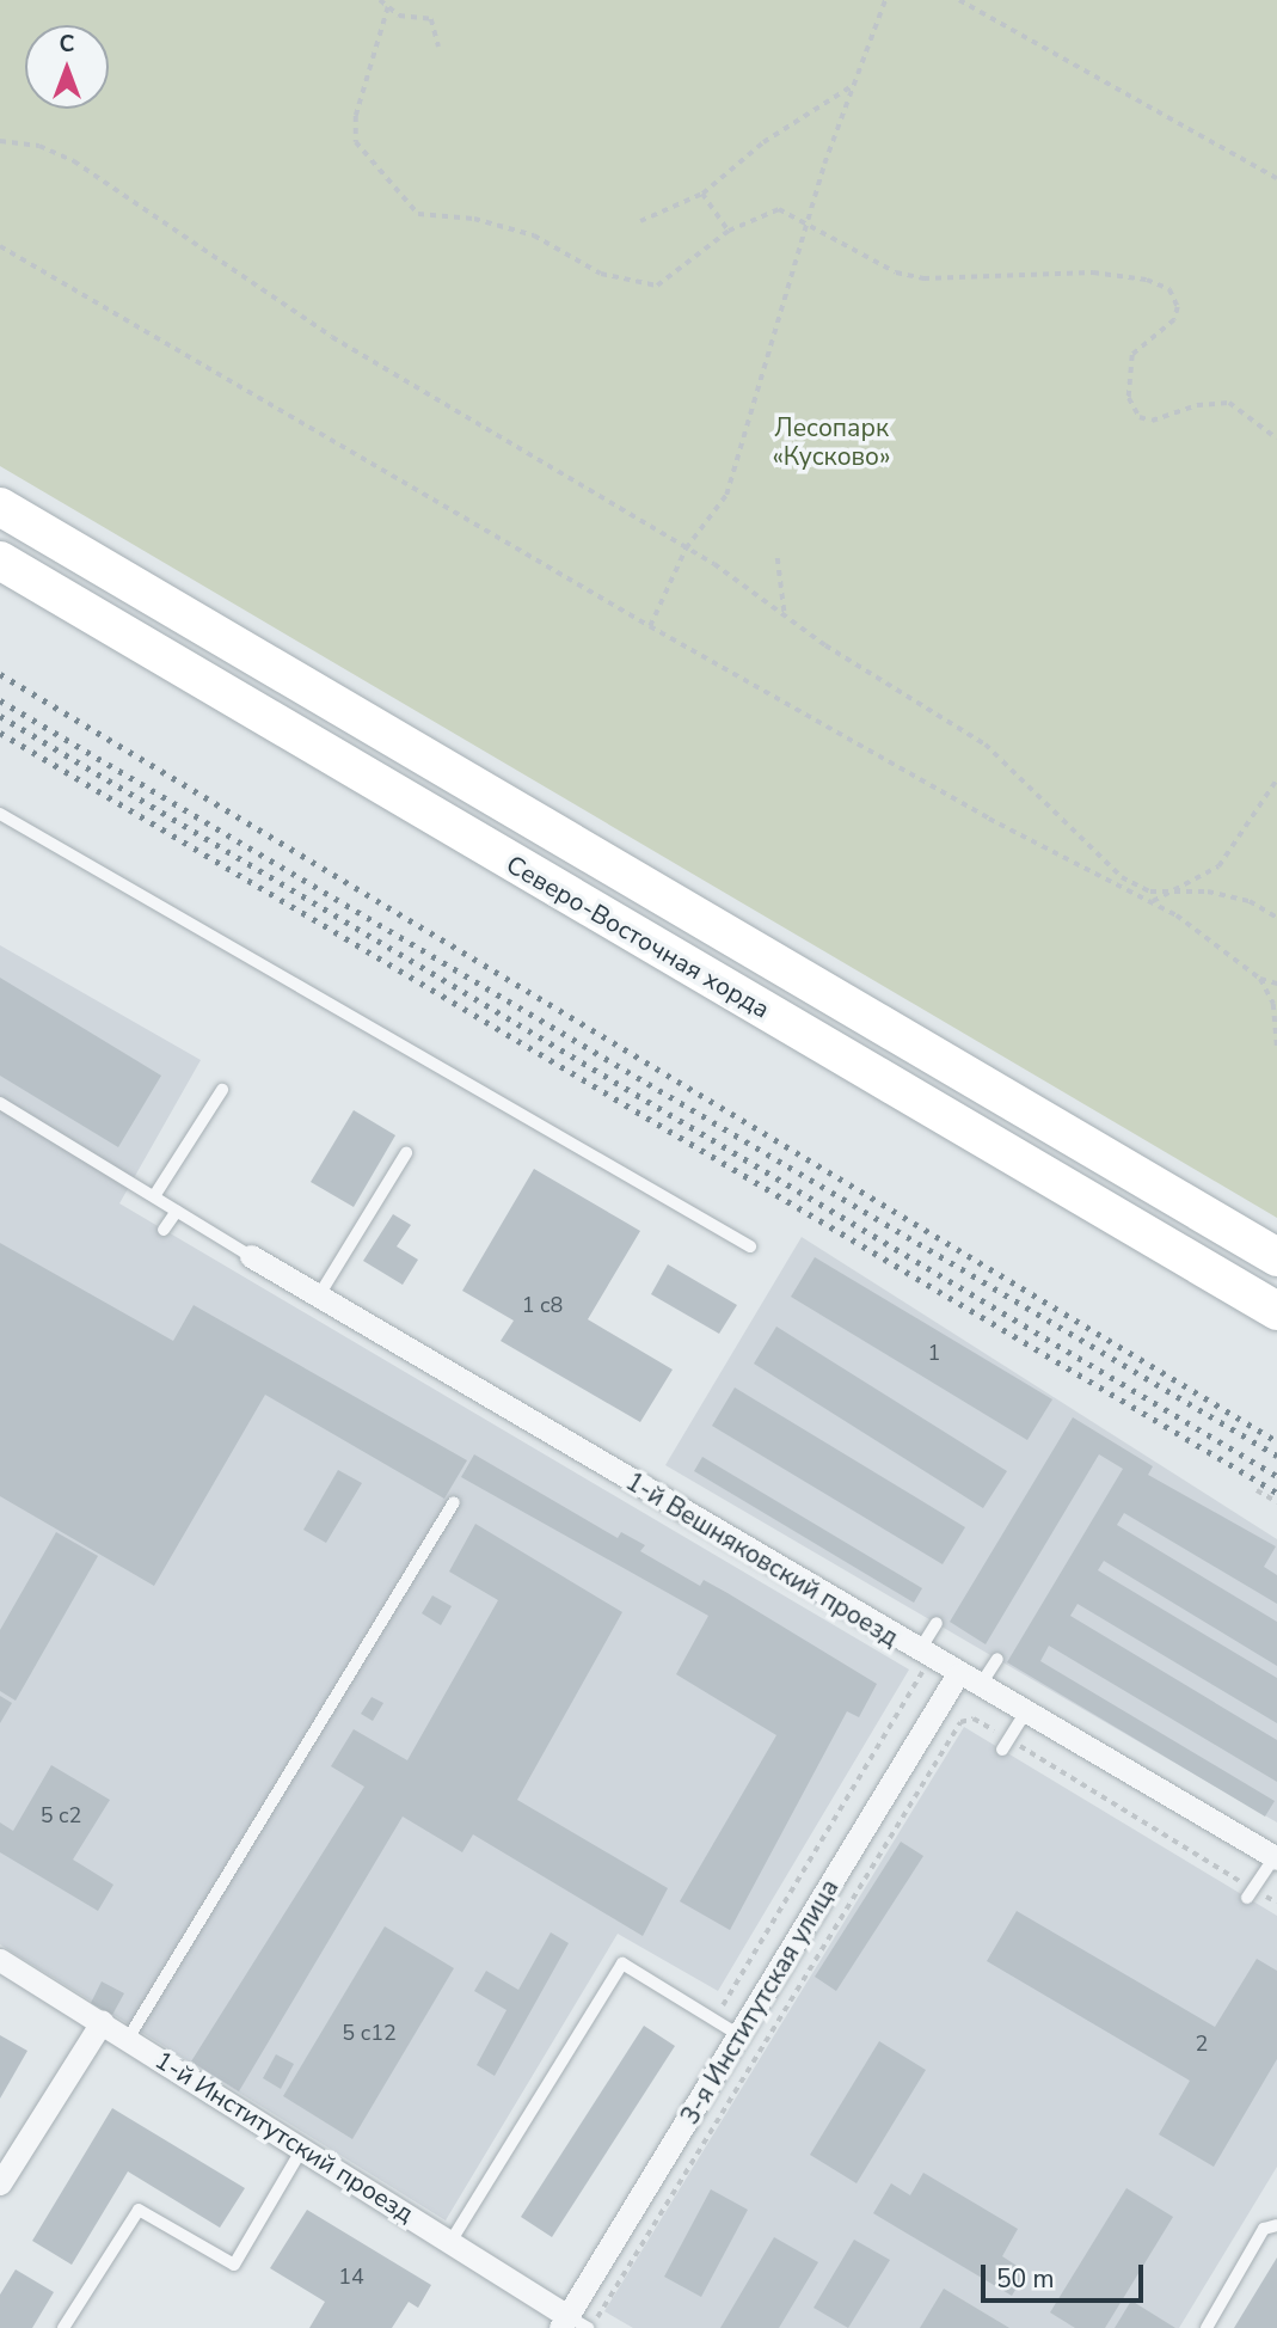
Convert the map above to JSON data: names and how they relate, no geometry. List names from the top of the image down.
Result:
{
  "streets": {
    "main road": ["Северо-Восточная хорда"],
    "street": ["1-й Вешняковский проезд", "3-я Институтская улица", "1-й Институтский проезд"]
  },
  "crossings": [
    ["1-й Вешняковский проезд", "3-я Институтская улица"],
    ["3-я Институтская улица", "1-й Институтский проезд"]
  ],
  "parks": ["Лесопарк «Кусково»"],
  "house_numbers": [
    "1 с8",
    "1",
    "5 с2",
    "5 с12",
    "2",
    "14"
  ],
  "scale_bar": "50 m",
  "north": "top"
}
